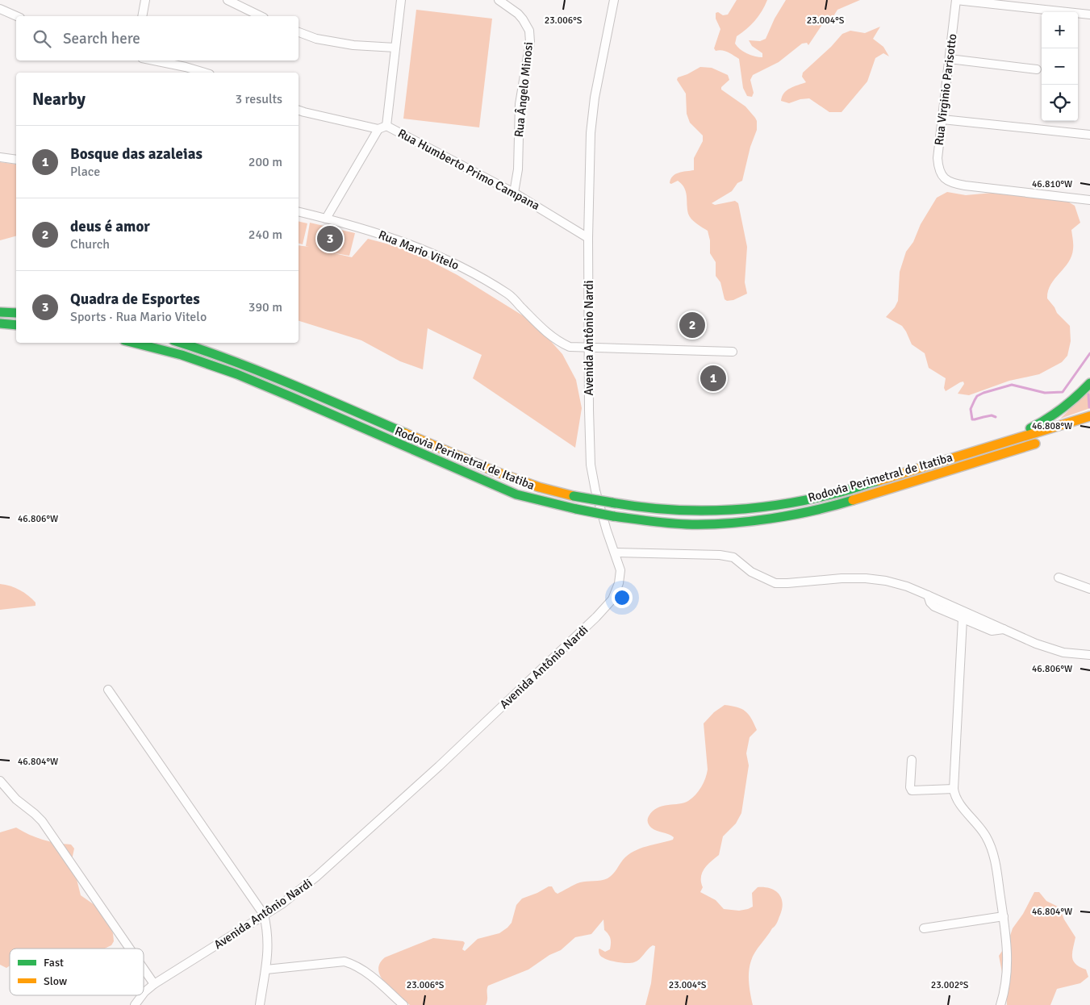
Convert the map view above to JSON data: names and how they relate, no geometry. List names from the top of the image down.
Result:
{
  "streets": {
    "highway": ["Rodovia Perimetral de Itatiba"],
    "street": [
      "Rua Ângelo Minosi",
      "Rua Virginio Parisotto",
      "Rua Humberto Primo Campana",
      "Rua Mario Vitelo",
      "Avenida Antônio Nardi"
    ]
  },
  "crossings": [
    ["Rua Ângelo Minosi", "Rua Humberto Primo Campana"],
    ["Rua Humberto Primo Campana", "Avenida Antônio Nardi"],
    ["Rua Mario Vitelo", "Avenida Antônio Nardi"]
  ],
  "legend": ["Fast", "Slow"],
  "page": {
    "map_buttons": ["+", "−"],
    "search": "Search here",
    "heading": ["Nearby", "3 results"],
    "list": [
      {
        "mark": "1",
        "name": "Bosque das azaleias",
        "note": "Place",
        "value": "200 m"
      },
      {
        "mark": "2",
        "name": "deus é amor",
        "note": "Church",
        "value": "240 m"
      },
      {
        "mark": "3",
        "name": "Quadra de Esportes",
        "note": "Sports · Rua Mario Vitelo",
        "value": "390 m"
      }
    ],
    "pins": ["3", "2", "1"]
  },
  "coordinates": [
    "23.006°S",
    "23.004°S",
    "46.810°W",
    "46.808°W",
    "46.806°W",
    "46.804°W",
    "23.002°S"
  ]
}
